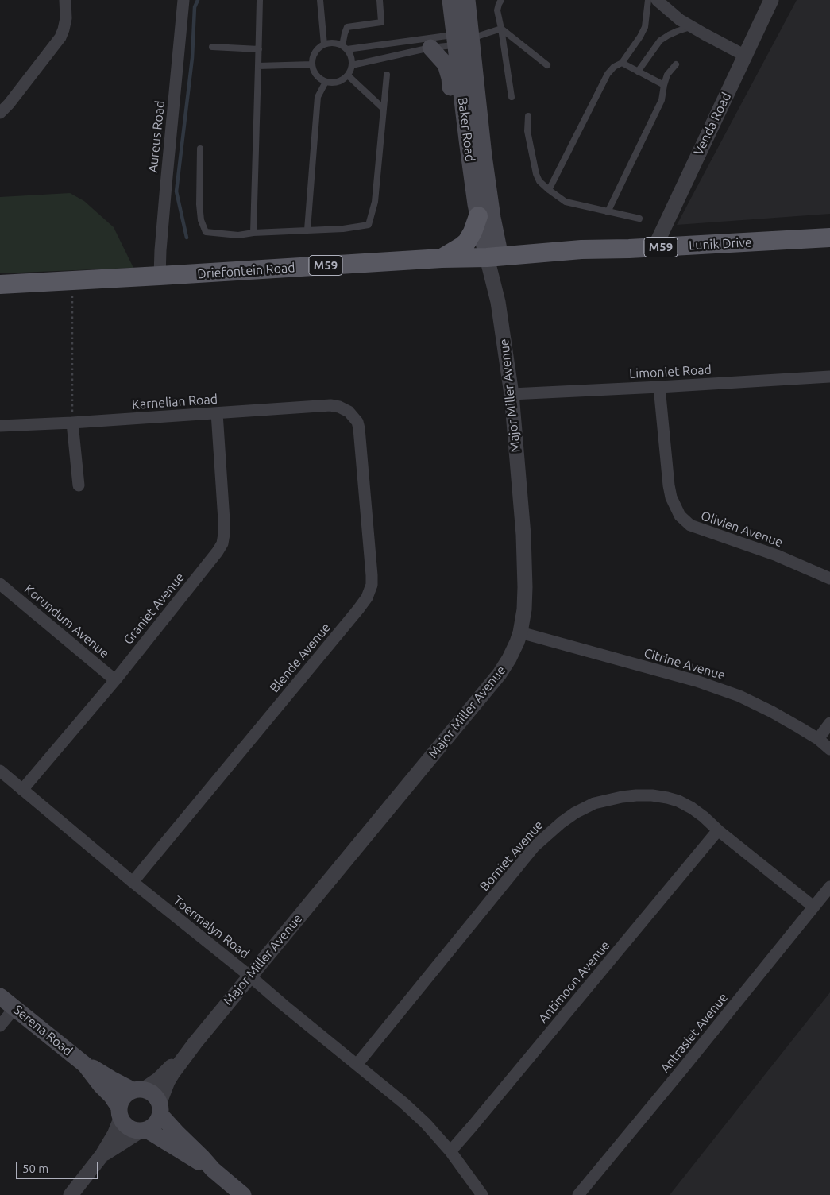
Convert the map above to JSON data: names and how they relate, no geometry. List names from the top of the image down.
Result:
{
  "streets": {
    "main road": [
      "Baker Road",
      "Lunik Drive",
      "M59",
      "Driefontein Road",
      "Serena Road"
    ],
    "street": [
      "Venda Road",
      "Aureus Road",
      "Limoniet Road",
      "Major Miller Avenue",
      "Karnelian Road",
      "Olivien Avenue",
      "Graniet Avenue",
      "Korundum Avenue",
      "Blende Avenue",
      "Citrine Avenue",
      "Borniet Avenue",
      "Toermalyn Road",
      "Antimoon Avenue",
      "Antrasiet Avenue"
    ]
  },
  "crossings": [
    ["Venda Road", "Lunik Drive"],
    ["Baker Road", "Lunik Drive"],
    ["Baker Road", "Driefontein Road"],
    ["Baker Road", "Major Miller Avenue"],
    ["Aureus Road", "Driefontein Road"],
    ["Lunik Drive", "Driefontein Road"],
    ["Lunik Drive", "Major Miller Avenue"],
    ["Driefontein Road", "Major Miller Avenue"],
    ["Limoniet Road", "Major Miller Avenue"],
    ["Limoniet Road", "Olivien Avenue"],
    ["Major Miller Avenue", "Citrine Avenue"],
    ["Major Miller Avenue", "Toermalyn Road"],
    ["Major Miller Avenue", "Serena Road"],
    ["Karnelian Road", "Graniet Avenue"],
    ["Karnelian Road", "Blende Avenue"],
    ["Graniet Avenue", "Korundum Avenue"],
    ["Graniet Avenue", "Toermalyn Road"],
    ["Blende Avenue", "Toermalyn Road"],
    ["Borniet Avenue", "Toermalyn Road"],
    ["Borniet Avenue", "Antimoon Avenue"],
    ["Borniet Avenue", "Antrasiet Avenue"],
    ["Toermalyn Road", "Antimoon Avenue"]
  ],
  "scale_bar": "50 m"
}
